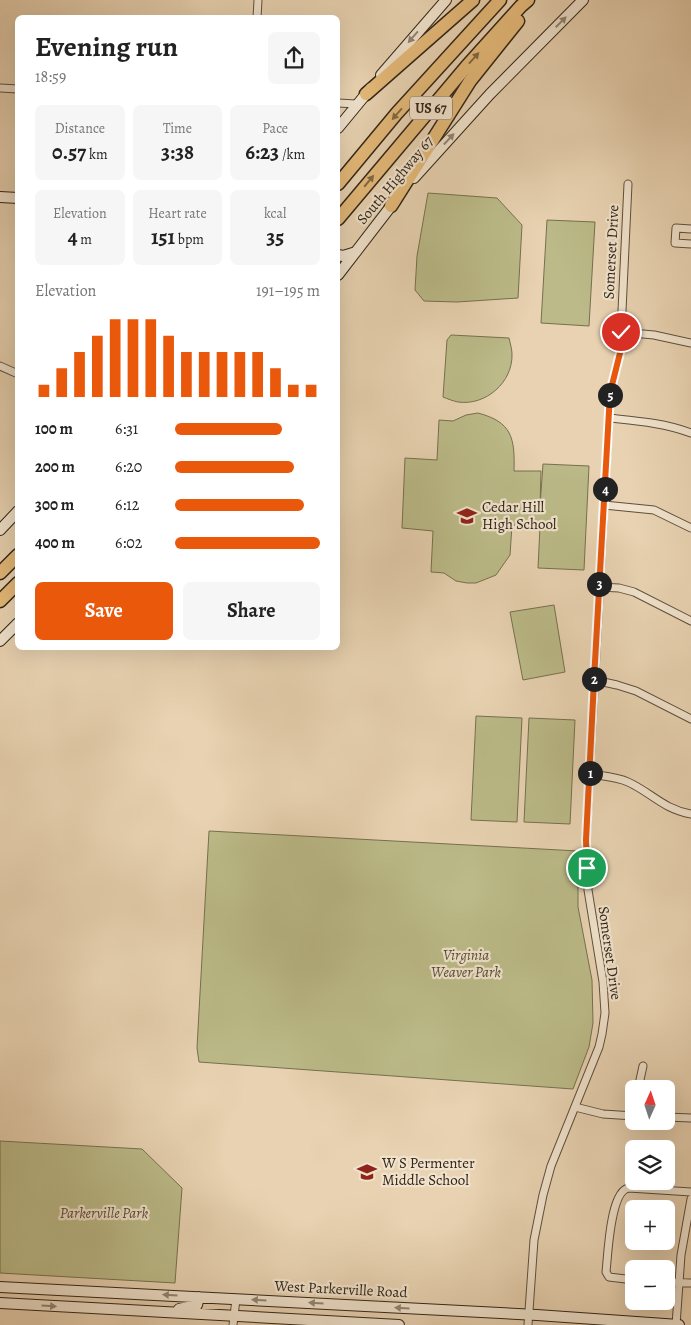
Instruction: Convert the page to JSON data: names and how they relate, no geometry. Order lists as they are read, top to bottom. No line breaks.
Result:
{"streets":{"highway":["US 67"],"main road":["South Highway 67","West Parkerville Road"],"street":["Somerset Drive"]},"crossings":[["Somerset Drive","West Parkerville Road"]],"one_way":["South Highway 67"],"parks":["Virginia Weaver Park","Parkerville Park"],"places":{"school or university":["Cedar Hill High School","W S Permenter Middle School"]},"north":"top","page":{"heading":["Evening run","18:59"],"stats":[["Distance","0.57 km"],["Time","3:38"],["Pace","6:23 /km"],["Elevation","4 m"],["Heart rate","151 bpm"],["kcal","35"]],"chart":["Elevation","191–195 m"],"pins":["5","4","3","2","1"],"list":[{"name":"100 m","note":"6:31"},{"name":"200 m","note":"6:20"},{"name":"300 m","note":"6:12"},{"name":"400 m","note":"6:02"}],"buttons":["Save","Share"],"map_buttons":["+","−"]}}
